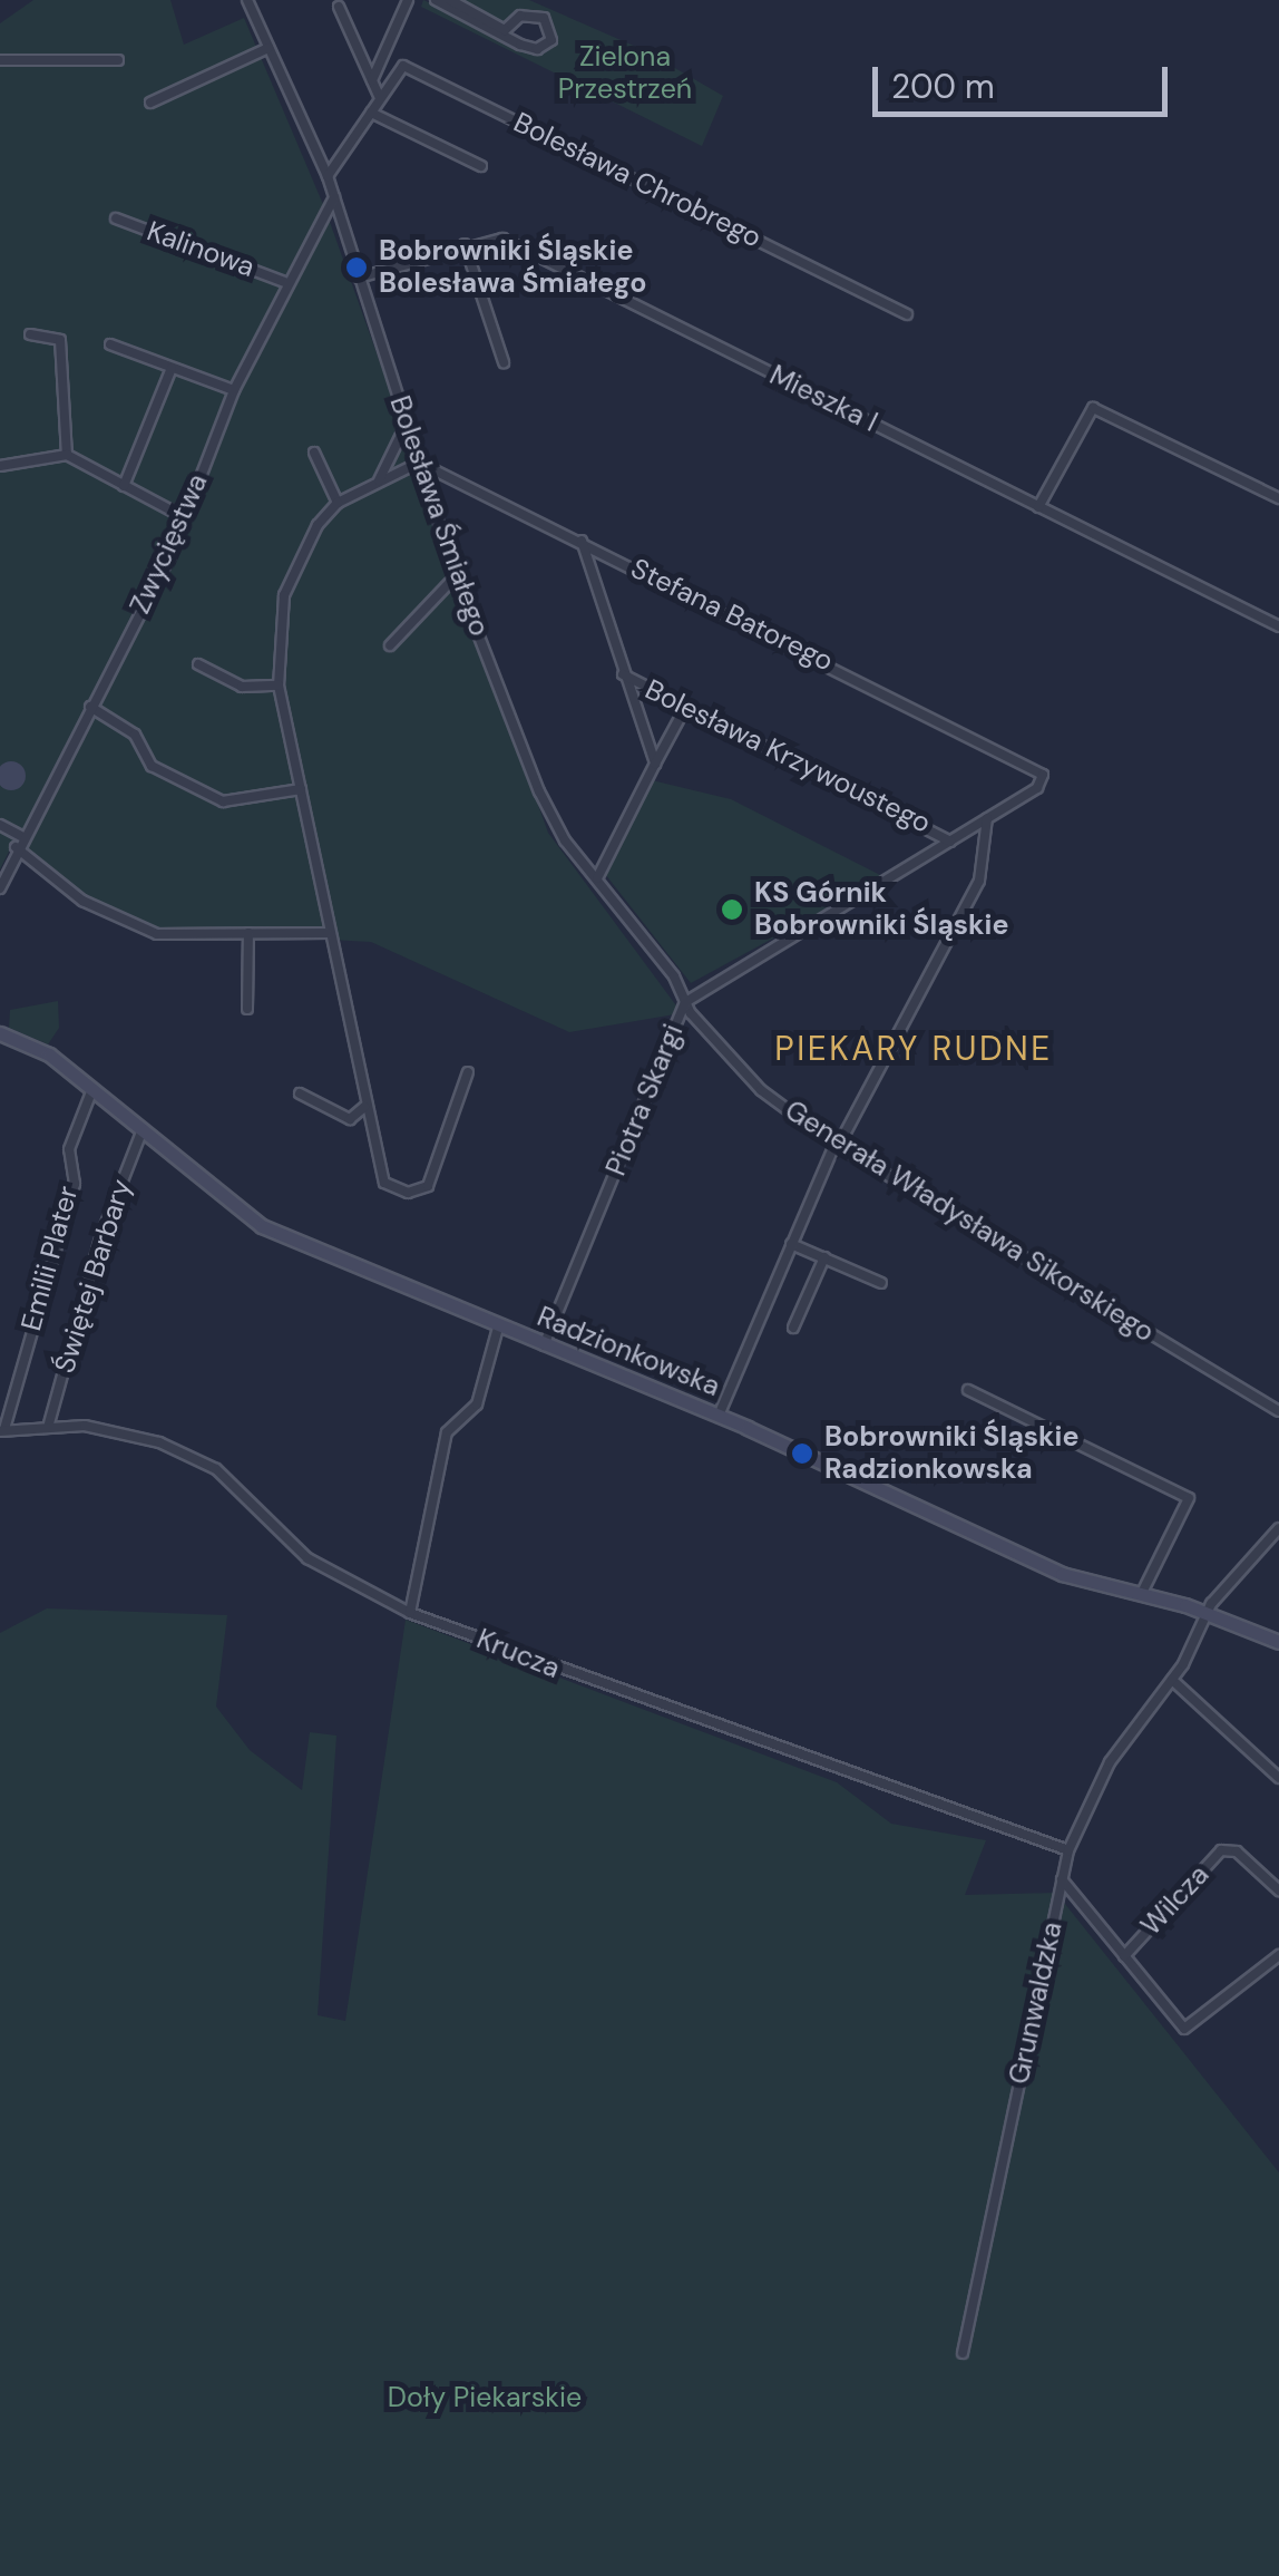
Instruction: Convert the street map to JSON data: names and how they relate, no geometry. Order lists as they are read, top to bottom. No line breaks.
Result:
{"streets":{"street":["Bolesława Chrobrego","Kalinowa","Mieszka I","Bolesława Śmiałego","Zwycięstwa","Stefana Batorego","Bolesława Krzywoustego","Piotra Skargi","Generała Władysława Sikorskiego","Emilii Plater","Świętej Barbary","Radzionkowska","Krucza","Wilcza","Grunwaldzka"]},"crossings":[["Bolesława Chrobrego","Bolesława Śmiałego"],["Kalinowa","Zwycięstwa"],["Mieszka I","Bolesława Śmiałego"],["Bolesława Śmiałego","Zwycięstwa"],["Bolesława Śmiałego","Stefana Batorego"],["Bolesława Śmiałego","Piotra Skargi"],["Bolesława Śmiałego","Generała Władysława Sikorskiego"],["Stefana Batorego","Piotra Skargi"],["Bolesława Krzywoustego","Piotra Skargi"],["Piotra Skargi","Generała Władysława Sikorskiego"],["Piotra Skargi","Radzionkowska"],["Emilii Plater","Radzionkowska"],["Emilii Plater","Krucza"],["Świętej Barbary","Radzionkowska"],["Świętej Barbary","Krucza"],["Radzionkowska","Grunwaldzka"],["Krucza","Grunwaldzka"]],"districts":["PIEKARY RUDNE"],"parks":["Zielona Przestrzeń","Doły Piekarskie"],"places":["Bobrowniki Śląskie Bolesława Śmiałego","KS Górnik Bobrowniki Śląskie","Bobrowniki Śląskie Radzionkowska"],"scale_bar":"200 m"}
